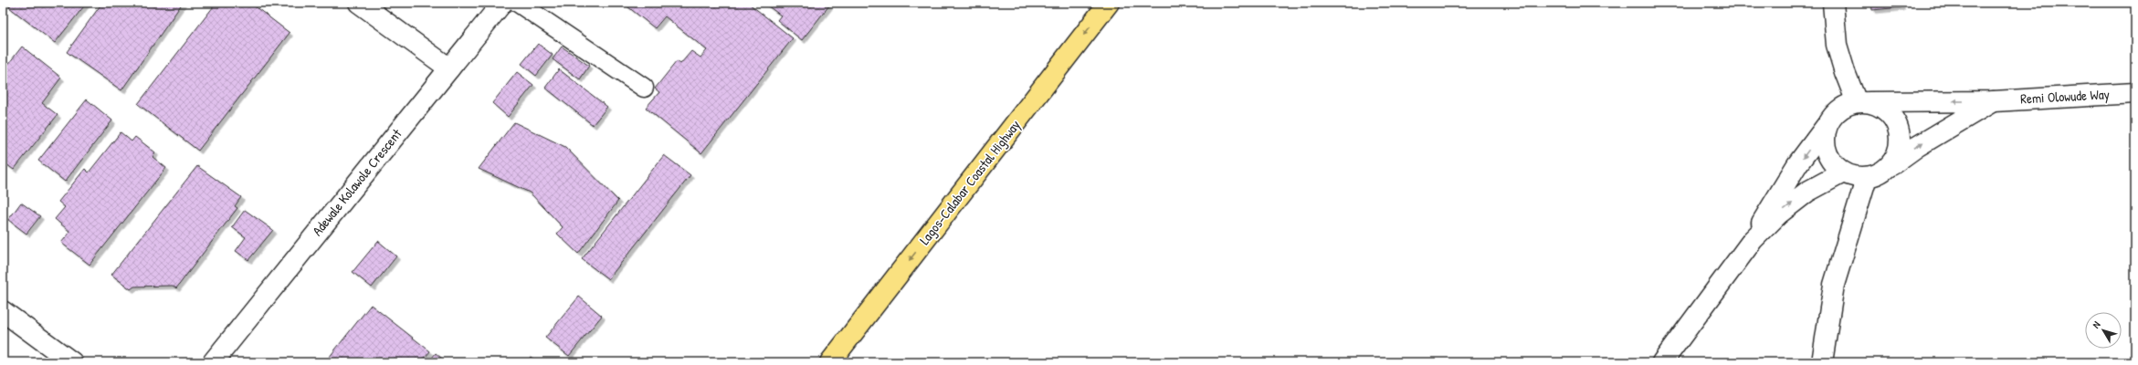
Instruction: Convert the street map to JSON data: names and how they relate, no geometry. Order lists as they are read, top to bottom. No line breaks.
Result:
{"streets":{"highway":["Lagos-Calabar Coastal Highway"],"street":["Remi Olowude Way","Adewale Kolawole Crescent"]},"one_way":["Remi Olowude Way","Lagos-Calabar Coastal Highway"],"north":"top left"}
